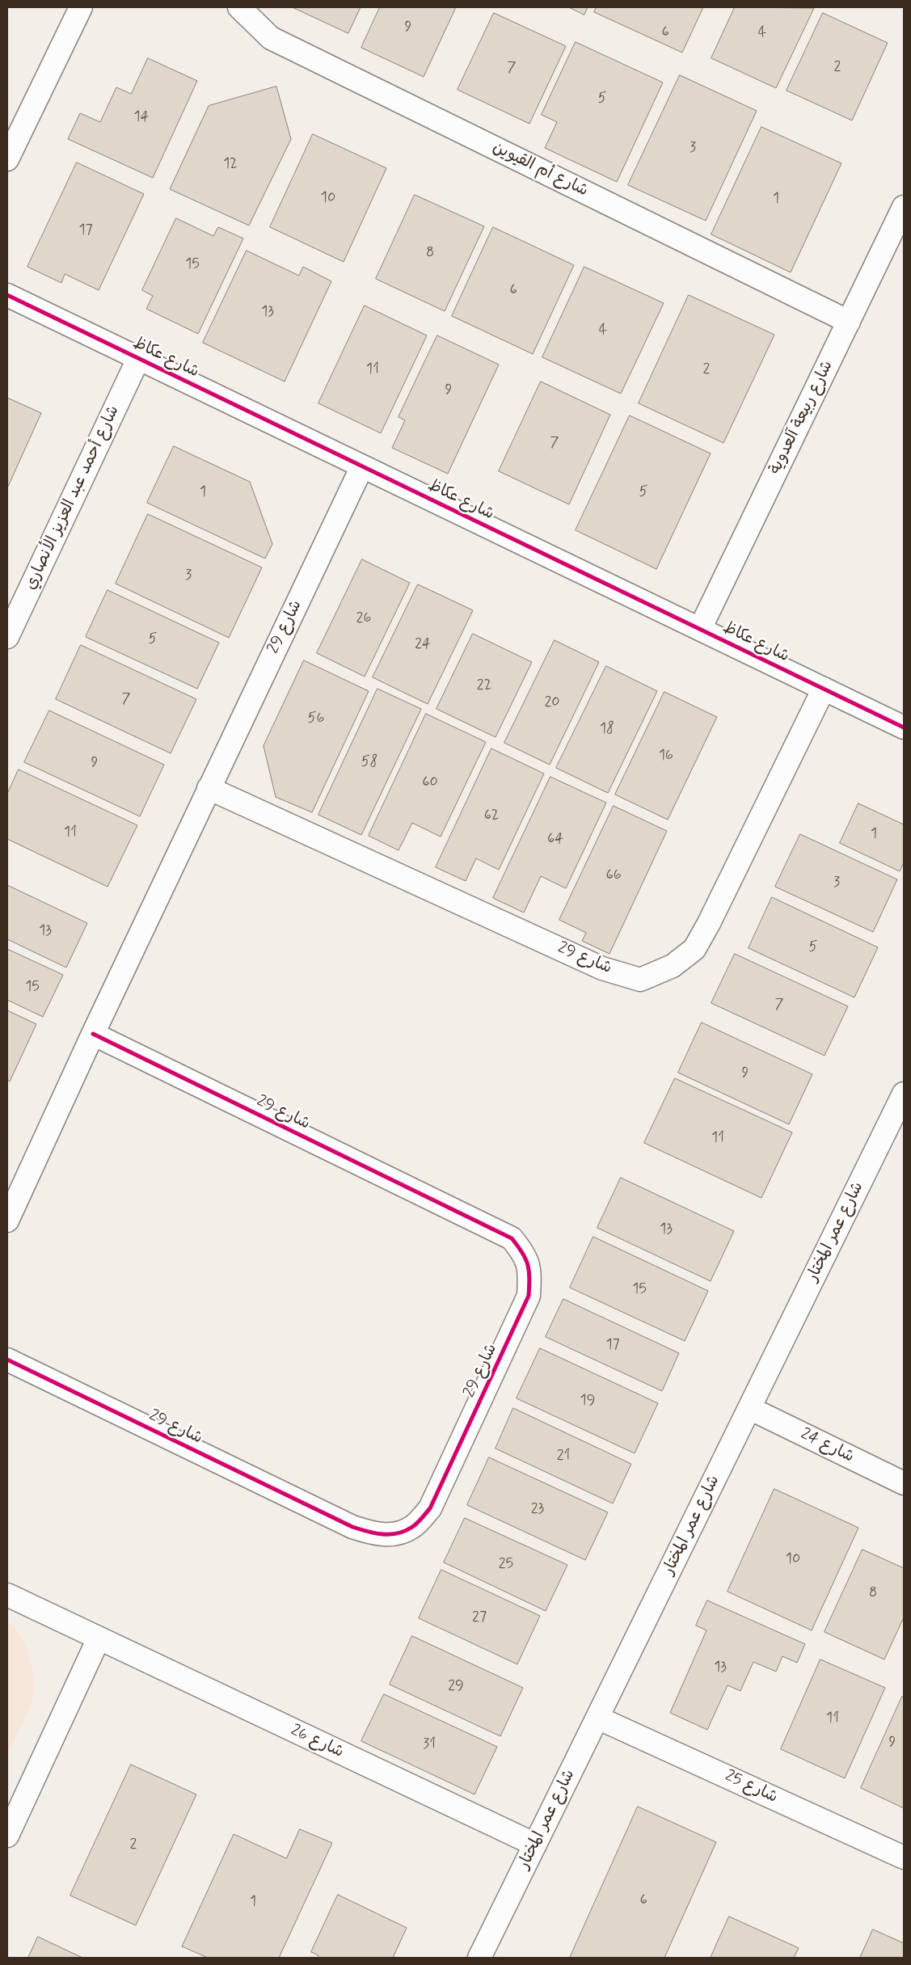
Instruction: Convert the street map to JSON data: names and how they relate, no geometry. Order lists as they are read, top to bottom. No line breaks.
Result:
{"streets":{"street":["شارع أم القيوين","شارع عكاظ","شارع ربيعة آلعدوية","شارع أحمد عبد العزيز الأنصاري","شارع 29","شارع عمر المختار","شارع 24","شارع 26","شارع 25"]},"crossings":[["شارع أم القيوين","شارع ربيعة آلعدوية"],["شارع عكاظ","شارع ربيعة آلعدوية"],["شارع عكاظ","شارع أحمد عبد العزيز الأنصاري"],["شارع عكاظ","شارع 29"],["شارع عمر المختار","شارع 24"],["شارع عمر المختار","شارع 26"],["شارع عمر المختار","شارع 25"]],"house_numbers":["9","6","4","2","7","5","14","3","12","10","1","17","8","15","6","13","4","11","2","9","7","1","5","3","26","5","24","22","7","20","56","18","16","58","9","60","62","11","1","64","66","3","13","5","15","7","9","11","13","15","17","19","21","23","10","25","8","27","13","29","11","9","31","2","6","1"]}
